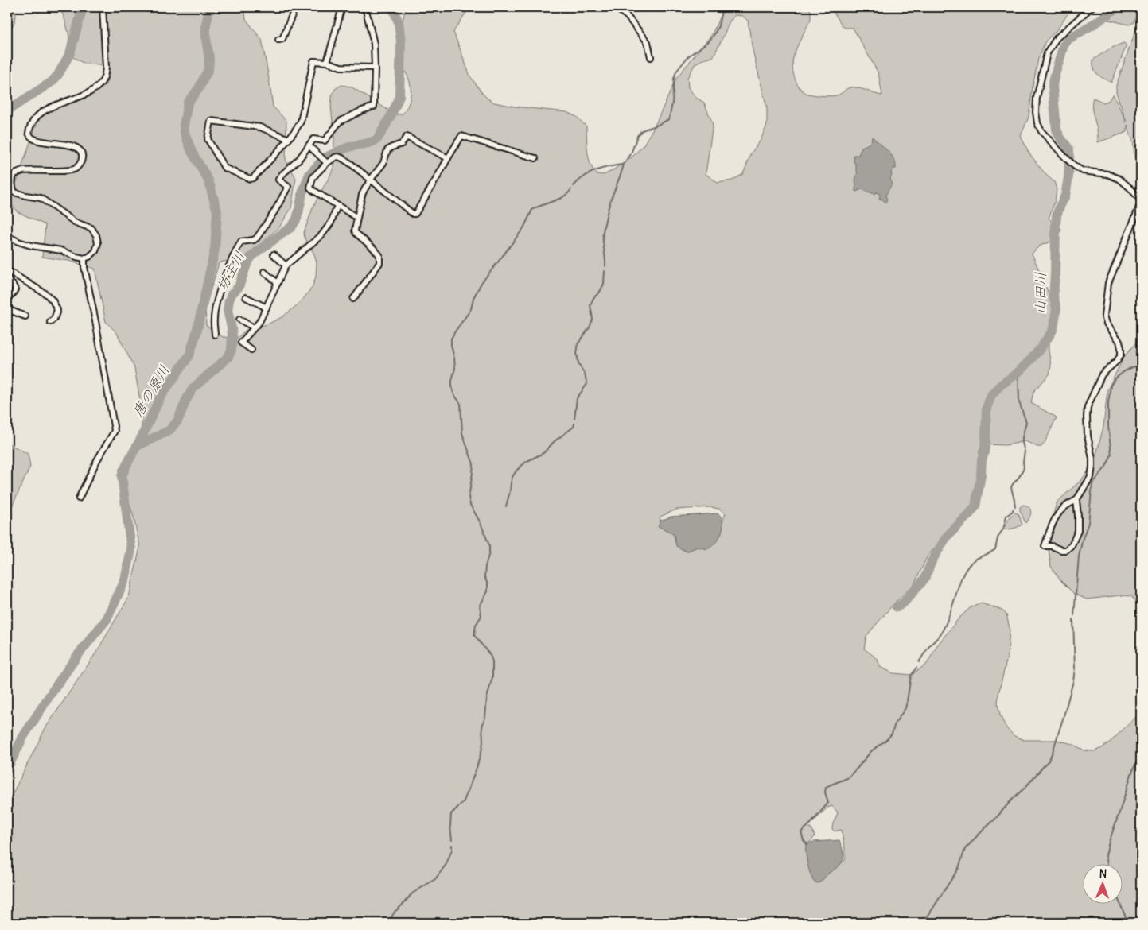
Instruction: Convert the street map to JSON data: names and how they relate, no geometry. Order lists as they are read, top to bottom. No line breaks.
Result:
{"water":["坊主川","山田川","唐の原川"],"north":"top"}
